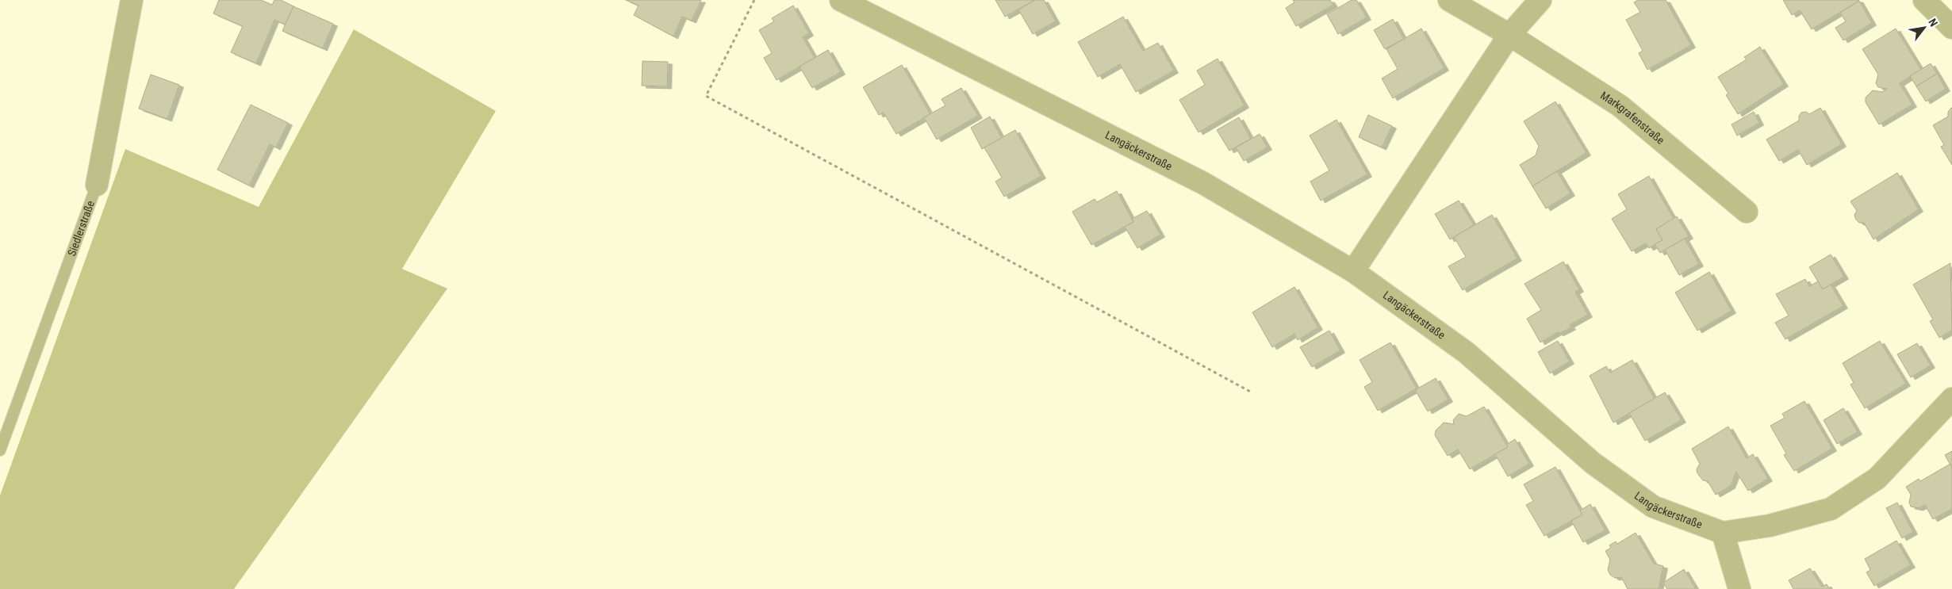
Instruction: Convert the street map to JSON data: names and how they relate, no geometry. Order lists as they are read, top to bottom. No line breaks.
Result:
{"streets":{"street":["Markgrafenstraße","Langäckerstraße","Siedlerstraße"]},"north":"top right"}
